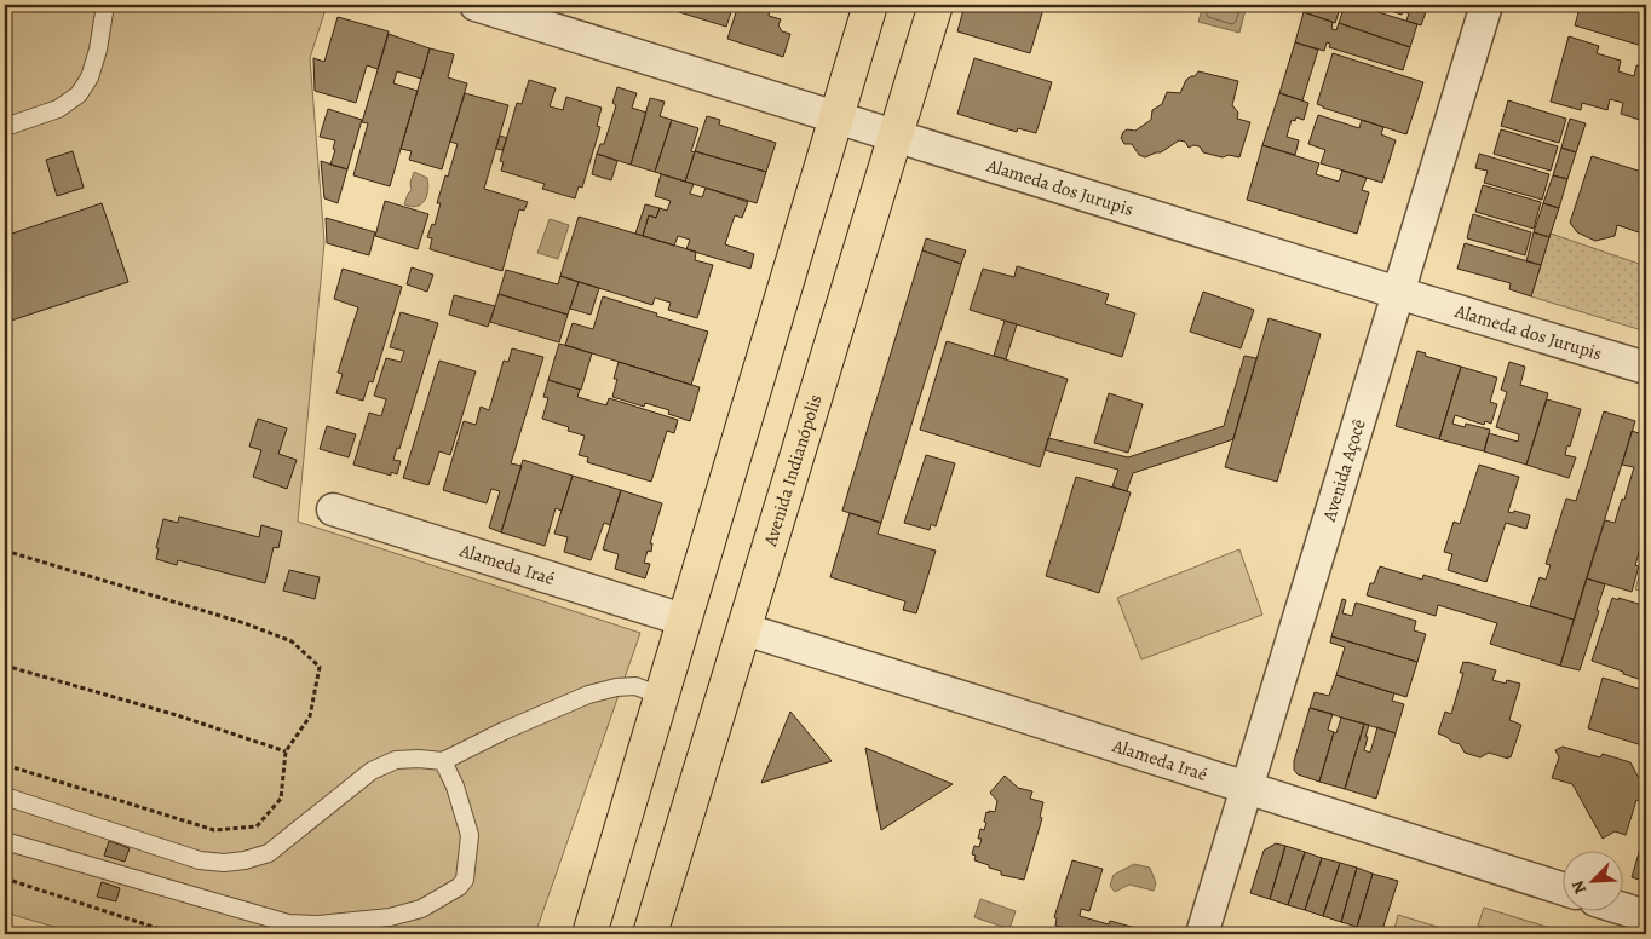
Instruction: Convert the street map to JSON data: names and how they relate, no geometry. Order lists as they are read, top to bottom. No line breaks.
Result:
{"streets":{"main road":["Avenida Indianópolis"],"street":["Alameda dos Jurupis","Avenida Açocê","Alameda Iraé"]},"crossings":[["Alameda dos Jurupis","Avenida Indianópolis"],["Alameda dos Jurupis","Avenida Açocê"],["Avenida Indianópolis","Alameda Iraé"],["Avenida Açocê","Alameda Iraé"]],"north":"bottom left"}
